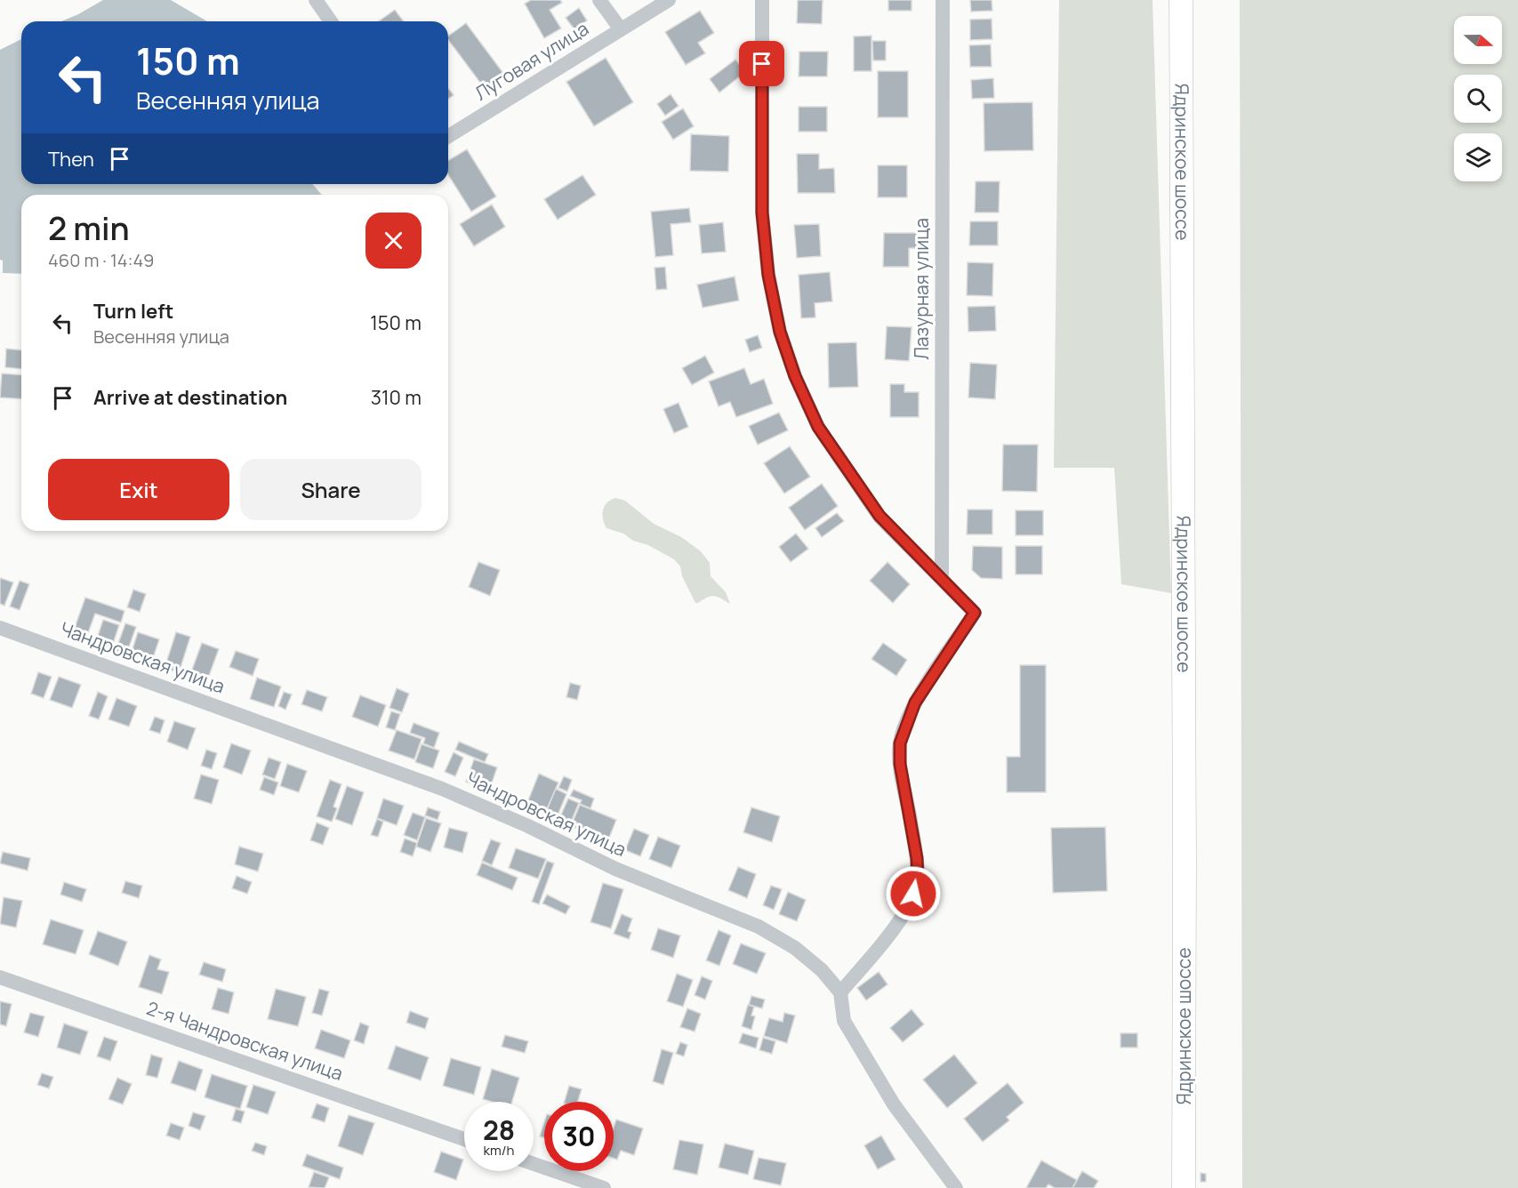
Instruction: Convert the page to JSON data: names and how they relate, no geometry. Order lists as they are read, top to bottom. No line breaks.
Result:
{"streets":{"main road":["Ядринское шоссе"],"street":["Луговая улица","Лазурная улица","Чандровская улица","2-я Чандровская улица"]},"north":"right","page":{"turn":["150 m","Весенняя улица"],"then":"Then","heading":["2 min","460 m · 14:49"],"list":[{"name":"Turn left","note":"Весенняя улица","value":"150 m"},{"name":"Arrive at destination","value":"310 m"}],"buttons":["Exit","Share"],"speed":"28 km/h","limit":"30"}}
